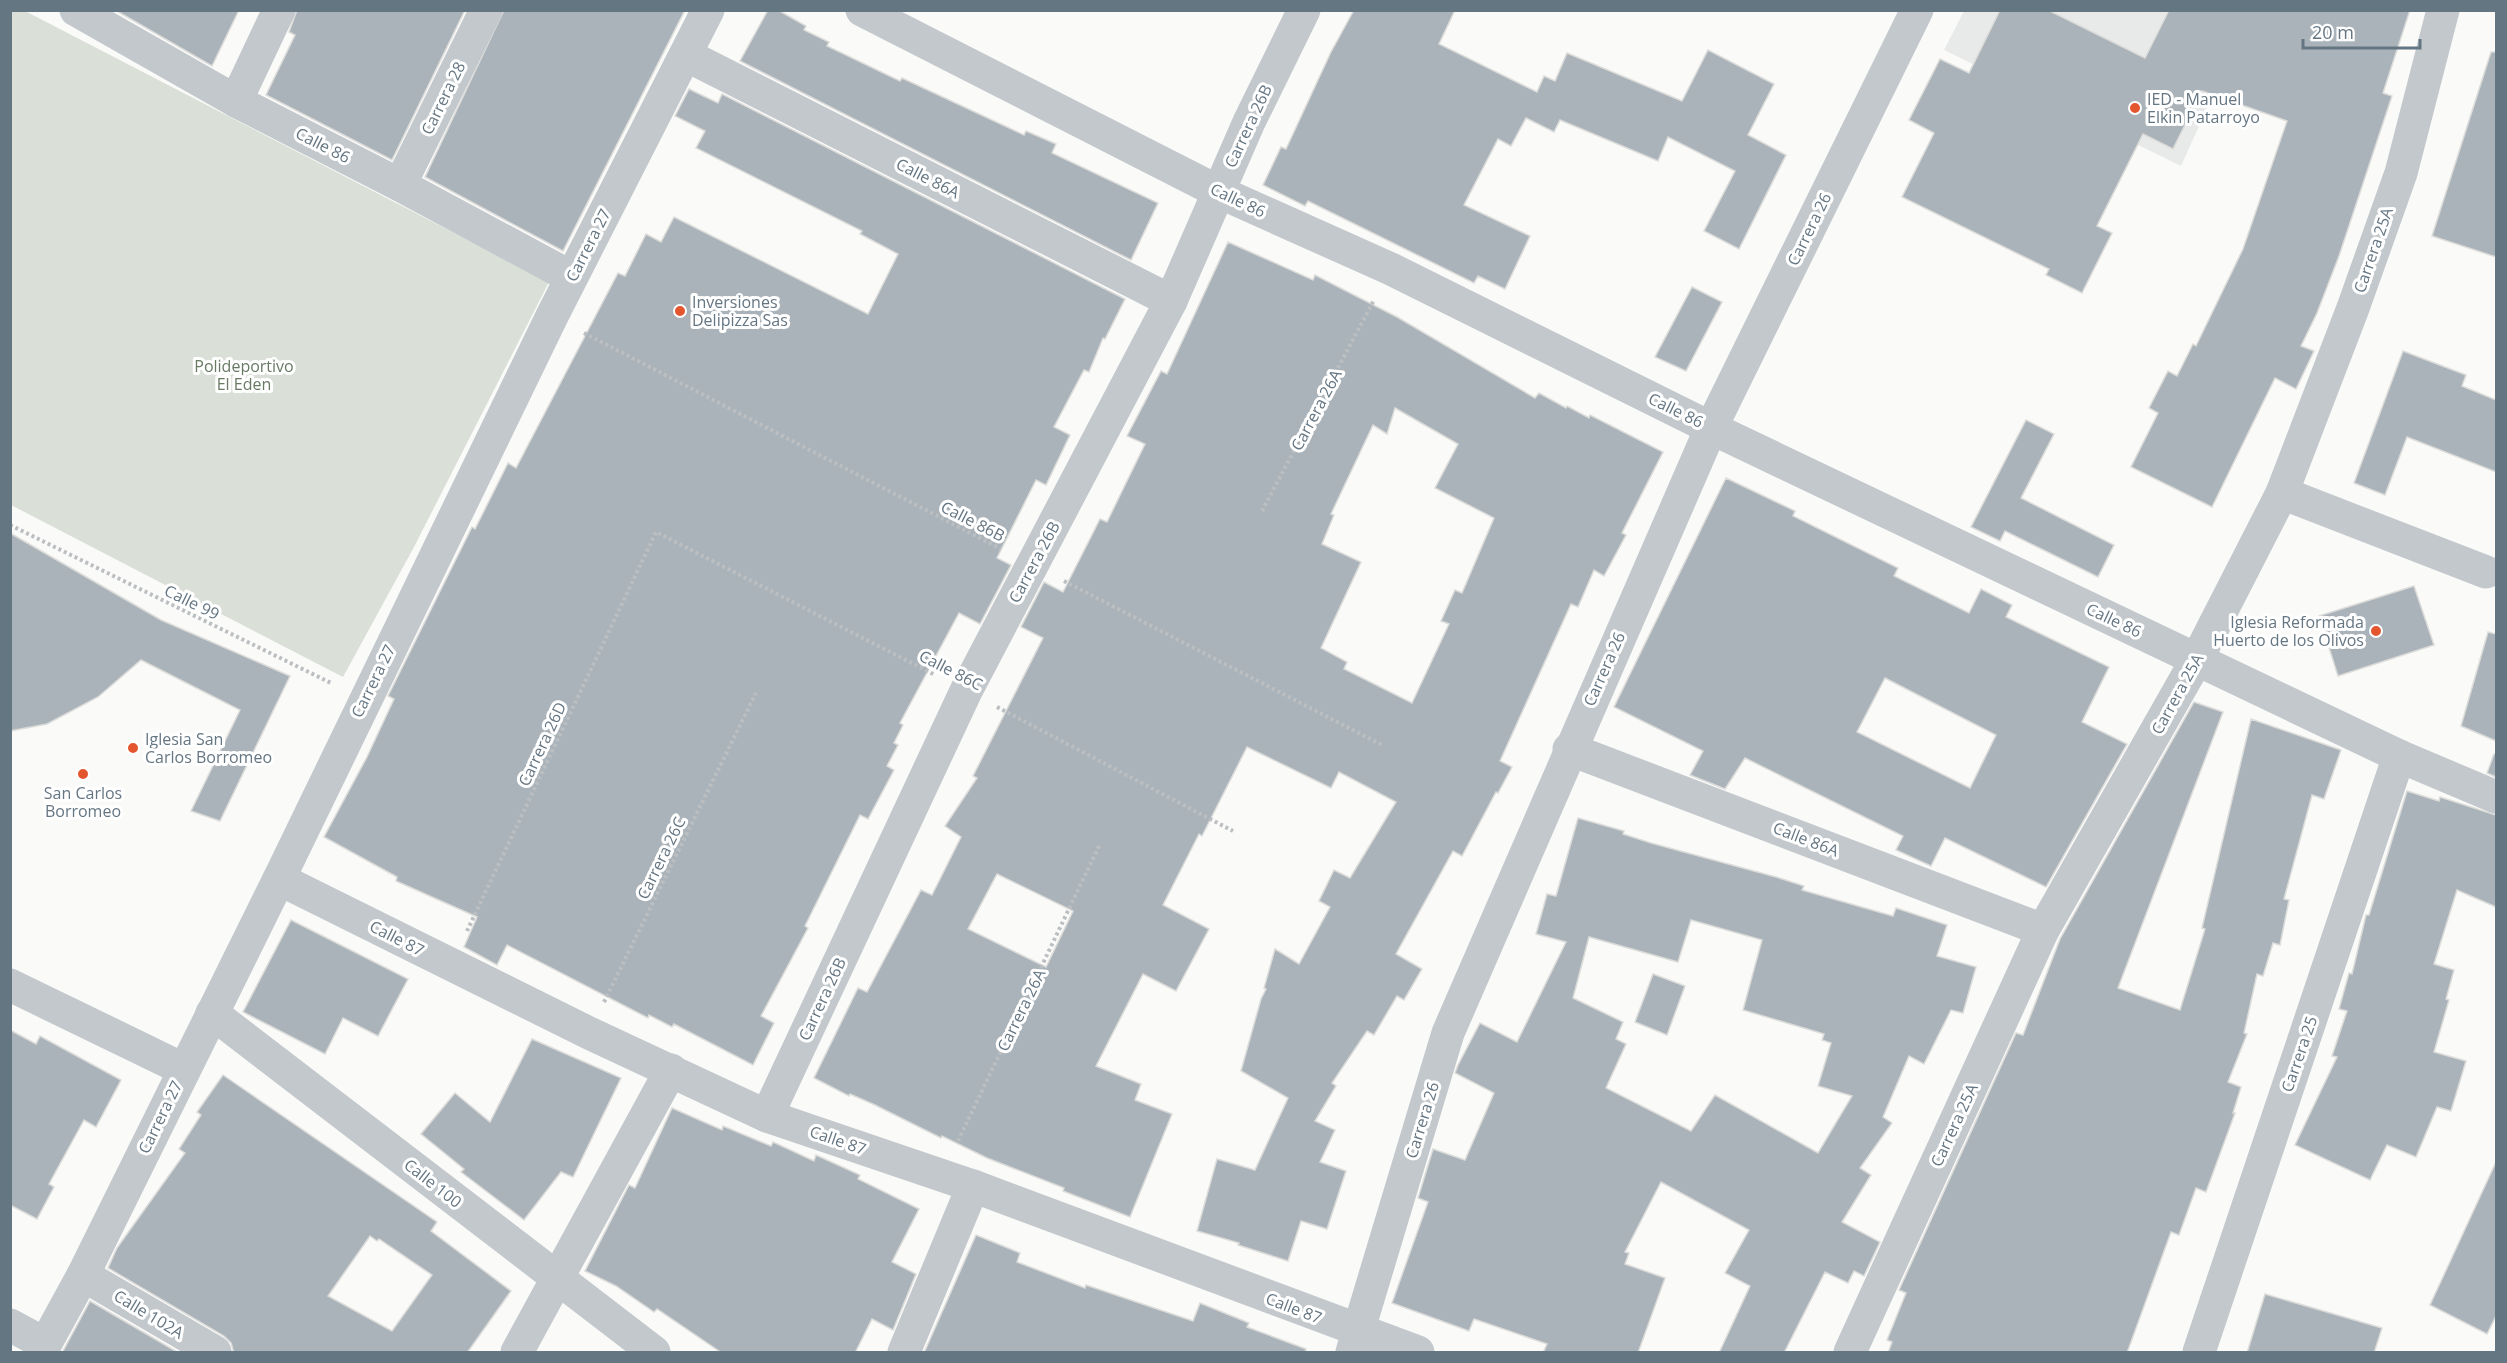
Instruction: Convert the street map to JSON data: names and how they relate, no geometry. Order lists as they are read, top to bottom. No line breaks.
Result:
{"streets":{"street":["Carrera 28","Carrera 26B","Calle 86","Calle 86A","Carrera 26","Carrera 27","Carrera 25A","Calle 87","Carrera 25","Calle 100","Calle 102A"],"path":["Carrera 26A","Calle 86B","Calle 99","Calle 86C","Carrera 26D","Carrera 26C"]},"crossings":[["Carrera 28","Calle 86"],["Carrera 26B","Calle 86"],["Carrera 26B","Calle 86A"],["Carrera 26B","Calle 86B"],["Carrera 26B","Calle 86C"],["Carrera 26B","Calle 87"],["Calle 86","Carrera 26"],["Calle 86","Carrera 27"],["Calle 86","Carrera 25A"],["Calle 86","Carrera 25"],["Calle 86A","Carrera 26"],["Calle 86A","Carrera 27"],["Calle 86A","Carrera 25A"],["Carrera 26","Calle 87"],["Carrera 27","Calle 86B"],["Carrera 27","Calle 99"],["Carrera 27","Calle 87"],["Carrera 27","Calle 100"],["Carrera 27","Calle 102A"],["Carrera 26A","Calle 87"],["Calle 86C","Carrera 26D"],["Carrera 26D","Calle 87"],["Carrera 26C","Calle 87"]],"parks":["Polideportivo El Eden"],"places":["IED - Manuel Elkin Patarroyo","Inversiones Delipizza Sas","Iglesia Reformada Huerto de los Olivos","Iglesia San Carlos Borromeo","San Carlos Borromeo"],"scale_bar":"20 m"}
